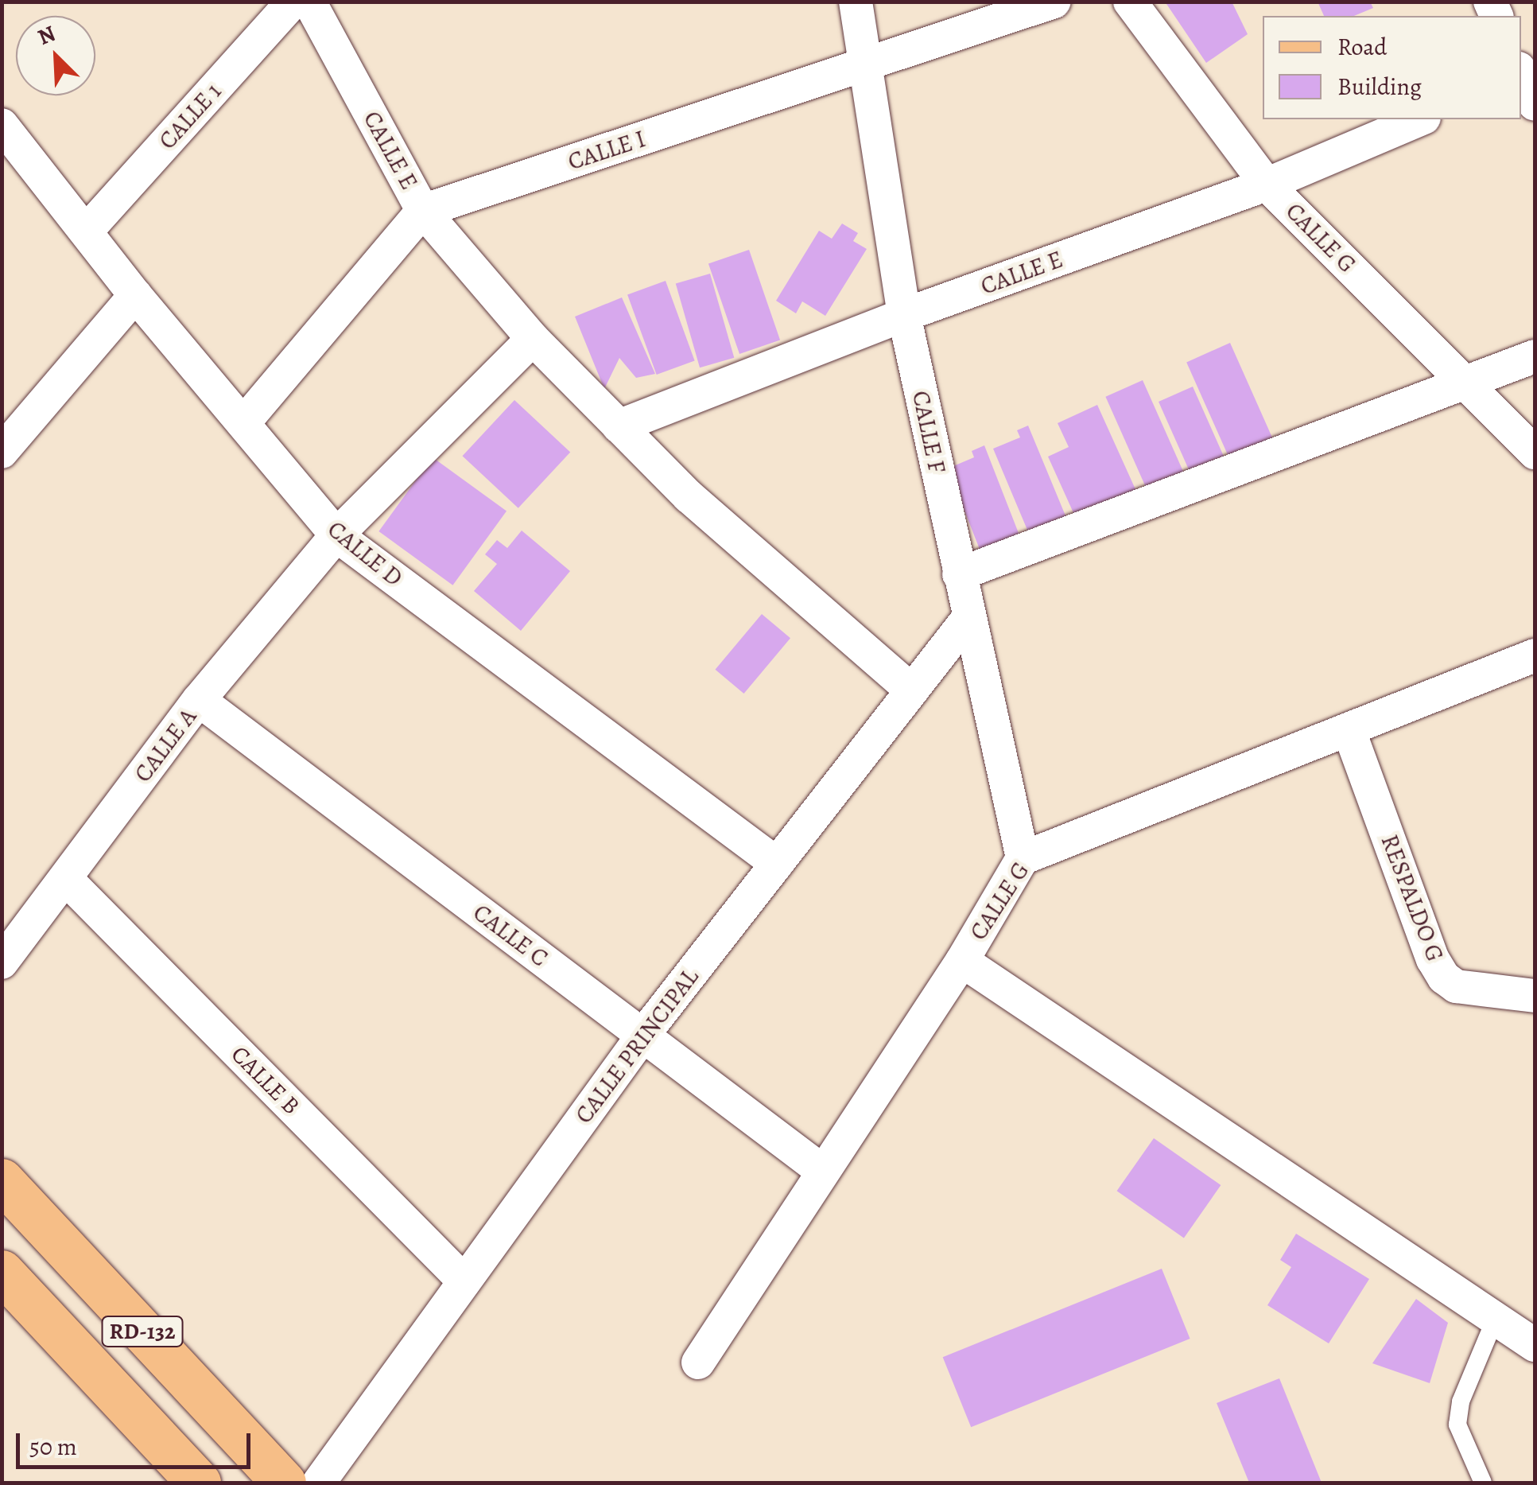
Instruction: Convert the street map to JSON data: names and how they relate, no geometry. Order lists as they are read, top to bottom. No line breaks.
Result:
{"streets":{"main road":["RD-132"],"street":["CALLE 1","CALLE E","CALLE I","CALLE G","CALLE F","CALLE D","CALLE A","RESPALDO G","CALLE C","CALLE PRINCIPAL","CALLE B"]},"crossings":[["CALLE 1","CALLE D"],["CALLE E","CALLE I"],["CALLE E","CALLE G"],["CALLE E","CALLE F"],["CALLE E","CALLE A"],["CALLE E","CALLE PRINCIPAL"],["CALLE I","CALLE F"],["CALLE G","CALLE F"],["CALLE G","RESPALDO G"],["CALLE G","CALLE C"],["CALLE F","CALLE PRINCIPAL"],["CALLE D","CALLE A"],["CALLE D","CALLE PRINCIPAL"],["CALLE A","CALLE C"],["CALLE A","CALLE B"],["CALLE C","CALLE PRINCIPAL"],["CALLE PRINCIPAL","CALLE B"]],"legend":["Road","Building"],"scale_bar":"50 m","north":"top left"}
